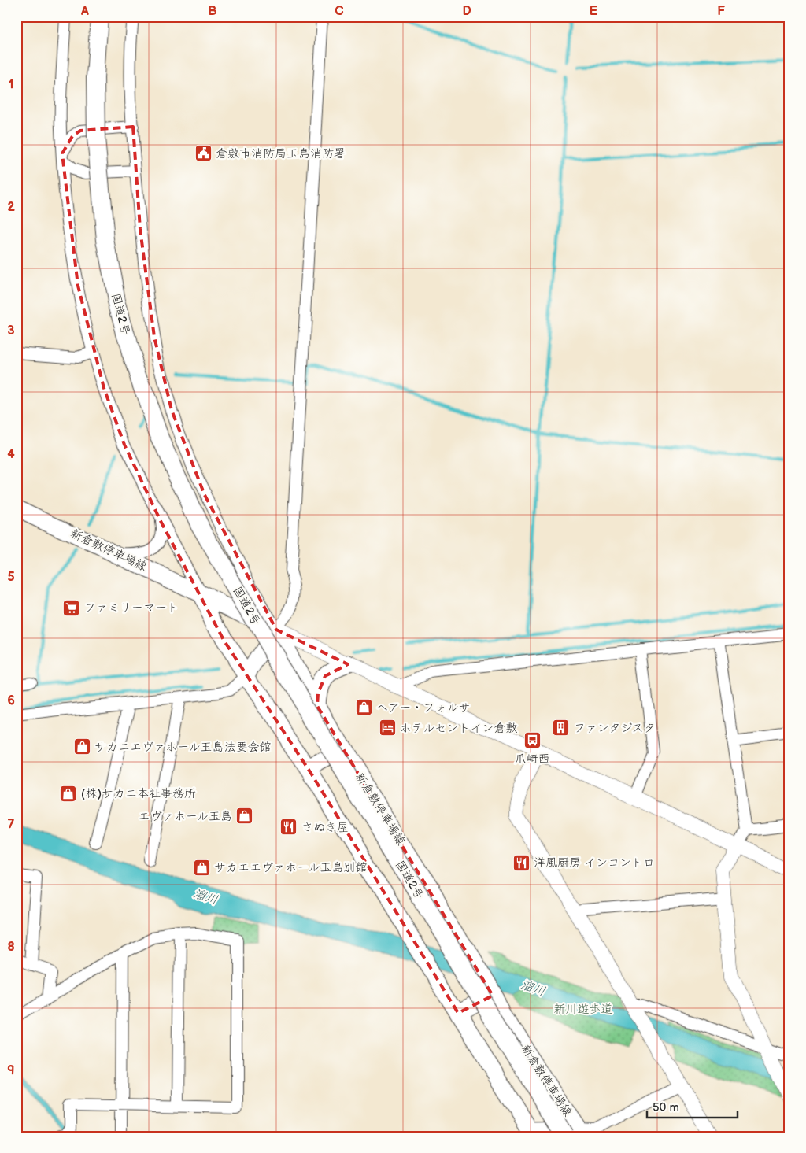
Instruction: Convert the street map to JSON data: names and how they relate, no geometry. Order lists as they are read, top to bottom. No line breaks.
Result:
{"streets":{"highway":["国道2号"],"main road":["新倉敷停車場線"]},"crossings":[["国道2号","新倉敷停車場線"]],"water":["溜川"],"parks":["新川遊歩道"],"places":{"public building":["倉敷市消防局玉島消防署"],"supermarket":["ファミリーマート"],"shop":["ヘアー・フォルサ","サカエエヴァホール玉島法要会館","(株)サカエ本社事務所","エヴァホール玉島","サカエエヴァホール玉島別館"],"hotel":["ホテルセントイン倉敷"],"building":["ファンタジスタ"],"bus stop":["爪崎西"],"restaurant":["さぬき屋","洋風厨房 インコントロ"]},"scale_bar":"50 m","grid":{"columns":["A","B","C","D","E","F"],"rows":["1","2","3","4","5","6","7","8","9"]}}
